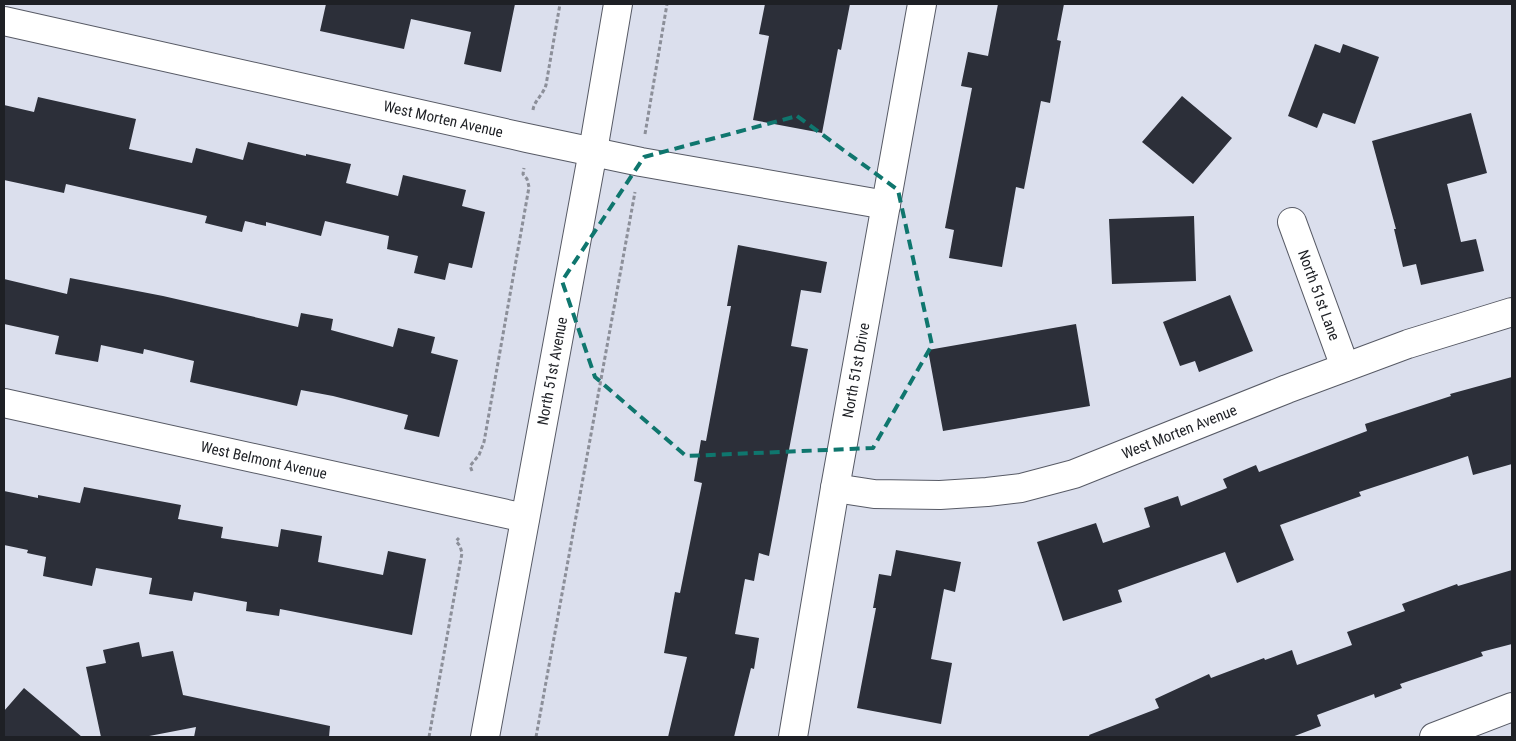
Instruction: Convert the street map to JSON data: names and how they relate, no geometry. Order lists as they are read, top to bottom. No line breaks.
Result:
{"streets":{"street":["West Morten Avenue","North 51st Lane","North 51st Drive","North 51st Avenue","West Belmont Avenue"]},"crossings":[["West Morten Avenue","North 51st Lane"],["West Morten Avenue","North 51st Drive"],["West Morten Avenue","North 51st Avenue"],["North 51st Avenue","West Belmont Avenue"]]}
